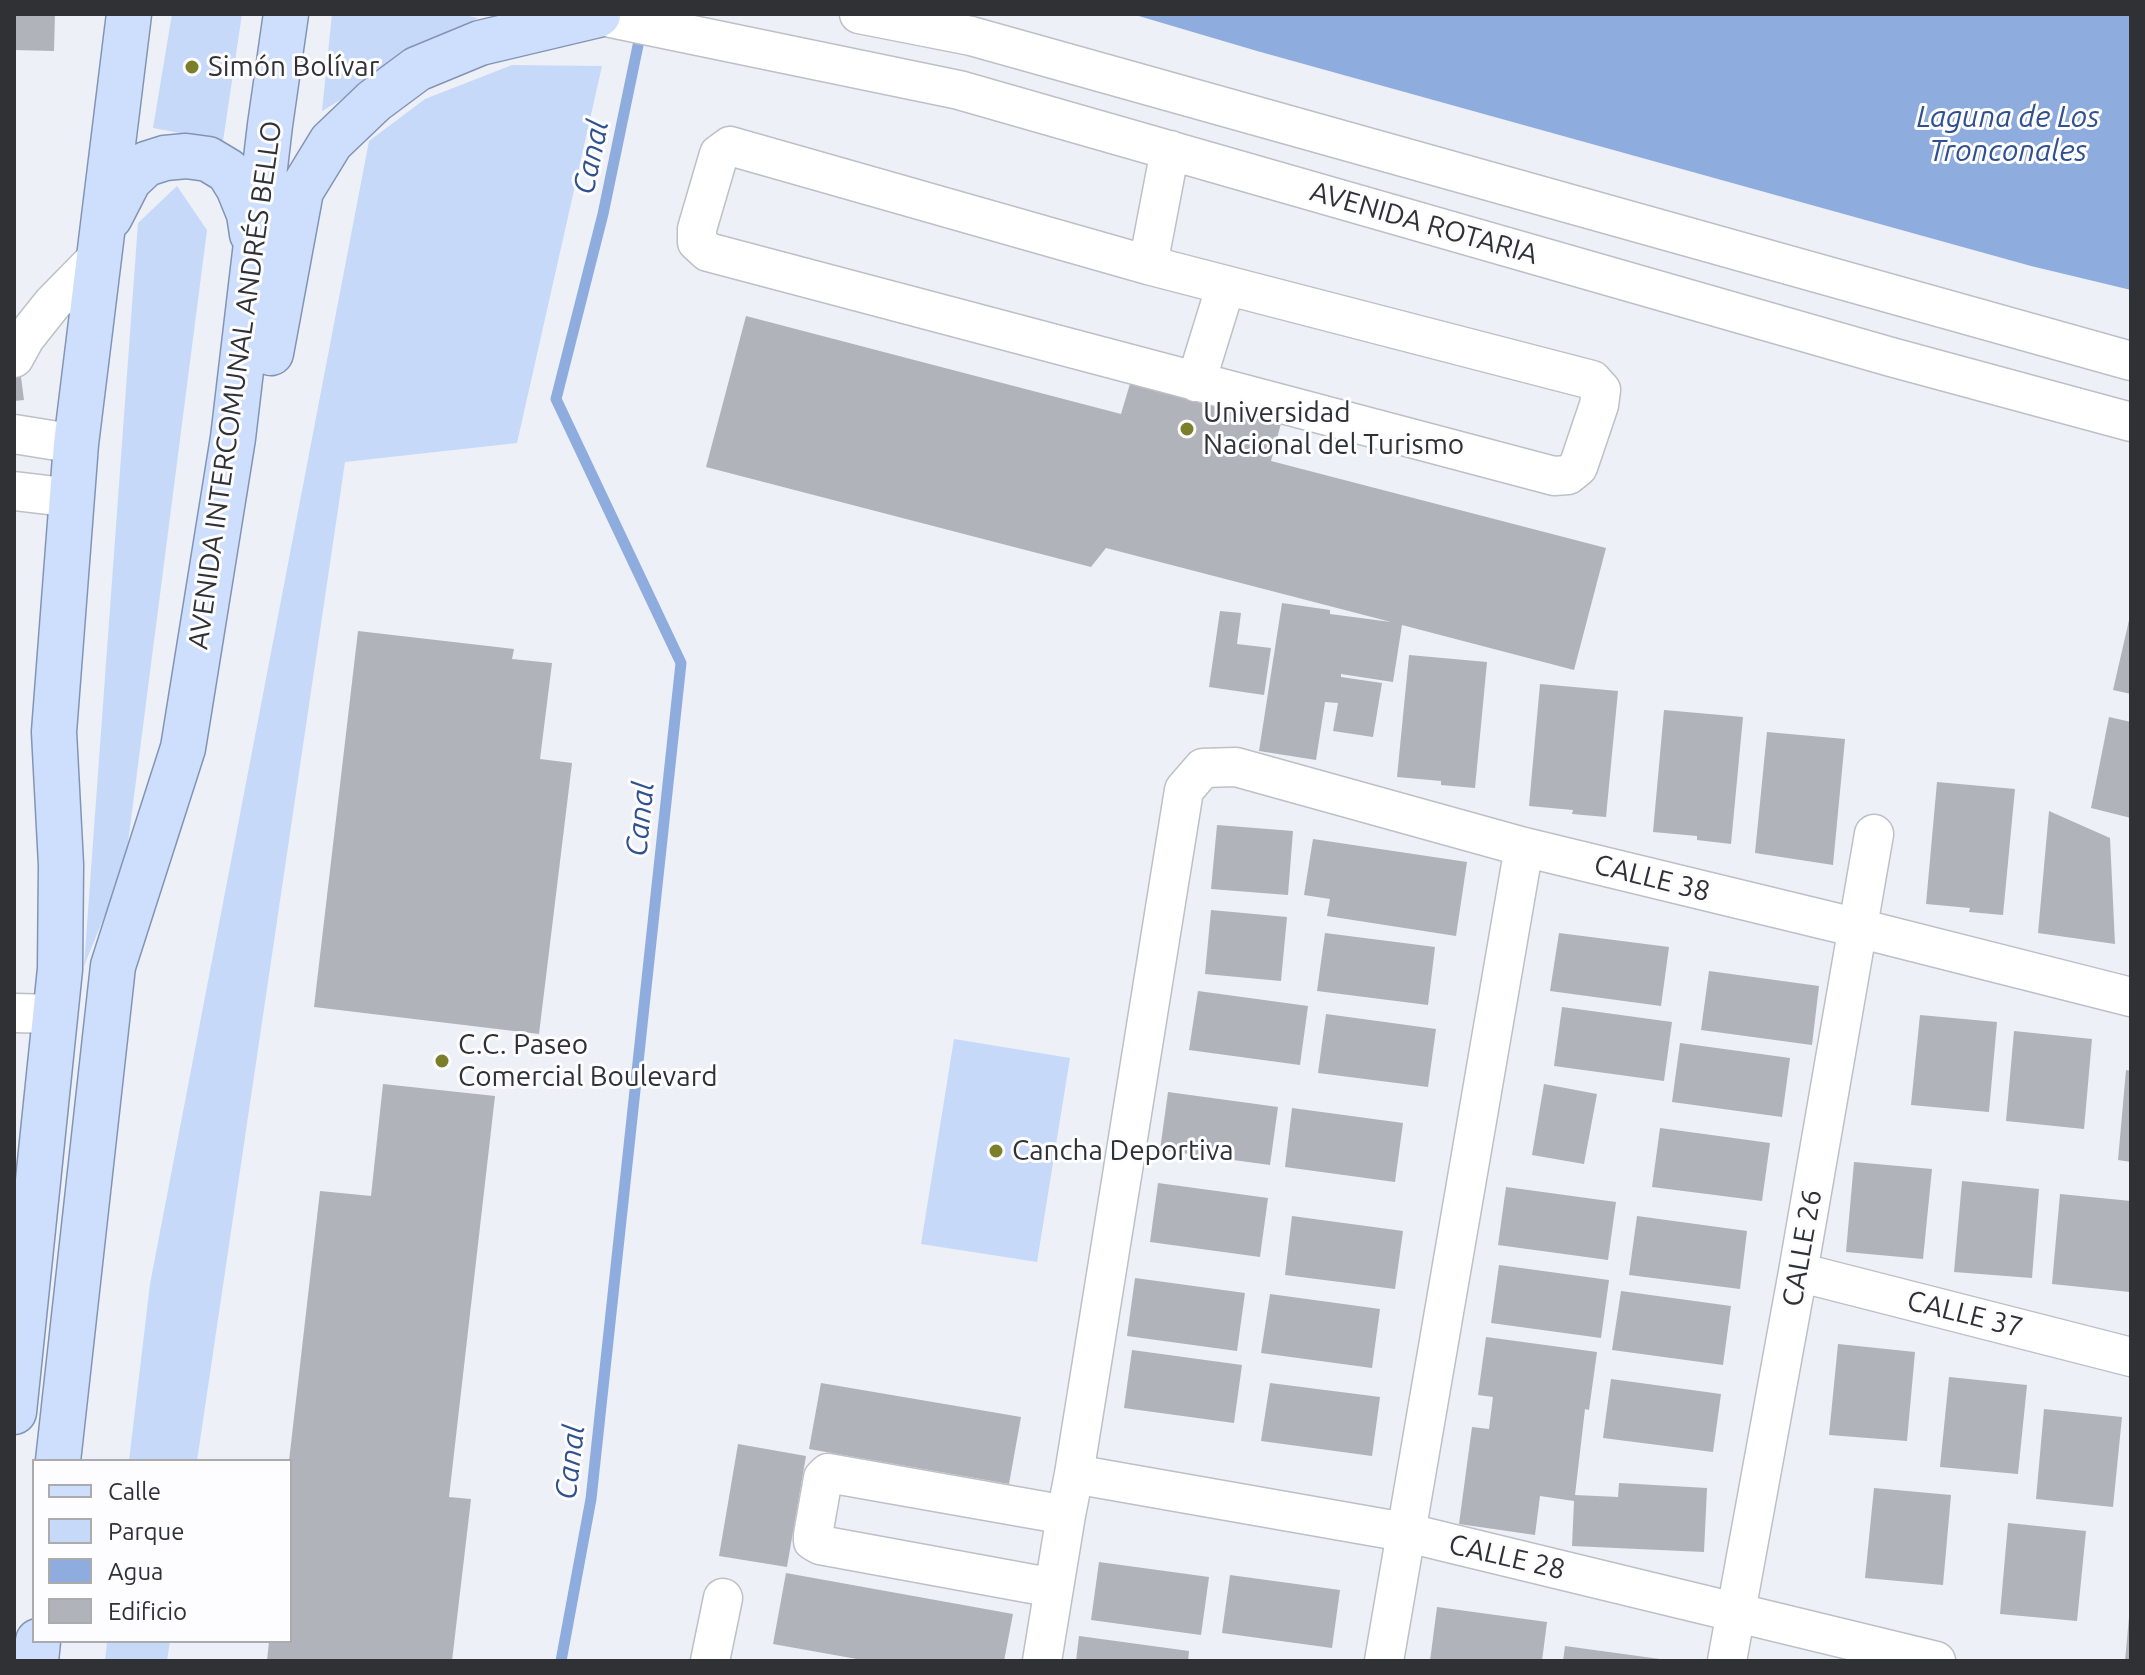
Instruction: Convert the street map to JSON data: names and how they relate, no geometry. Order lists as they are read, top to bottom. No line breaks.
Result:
{"streets":{"main road":["AVENIDA INTERCOMUNAL ANDRÉS BELLO"],"street":["AVENIDA ROTARIA","CALLE 38","CALLE 26","CALLE 37","CALLE 28"]},"crossings":[["CALLE 38","CALLE 26"],["CALLE 38","CALLE 28"],["CALLE 26","CALLE 37"],["CALLE 26","CALLE 28"]],"water":["Laguna de Los Tronconales","Canal"],"places":["Simón Bolívar","Universidad Nacional del Turismo","C.C. Paseo Comercial Boulevard","Cancha Deportiva"],"legend":["Calle","Parque","Agua","Edificio"]}
